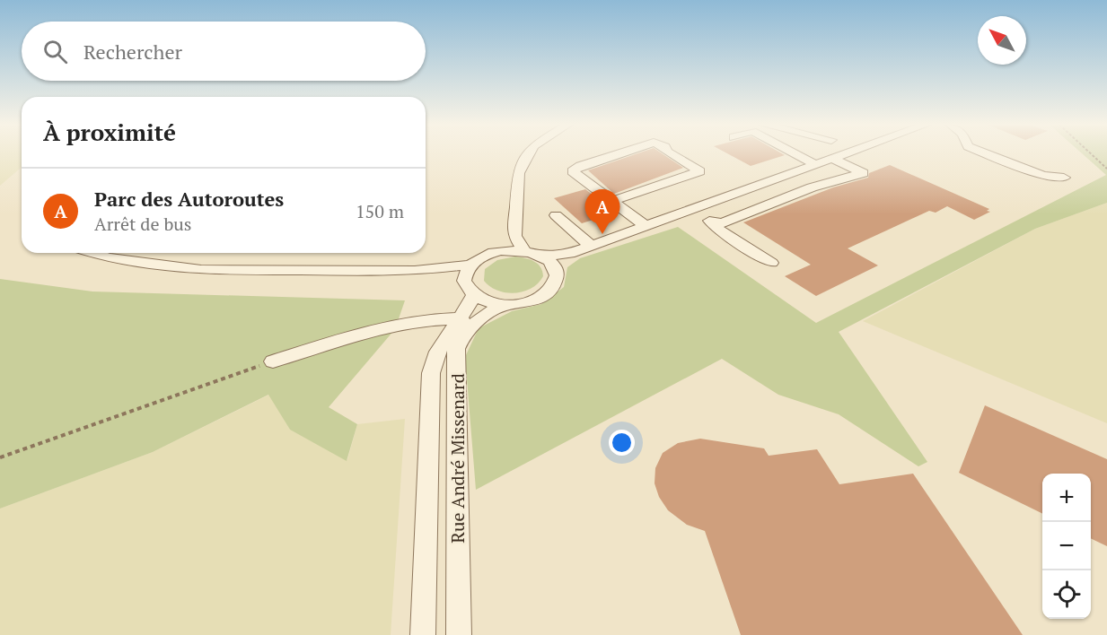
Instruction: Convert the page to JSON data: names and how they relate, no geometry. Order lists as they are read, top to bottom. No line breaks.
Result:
{"streets":{"street":["Rue André Missenard"]},"north":"top left","page":{"search":"Rechercher","heading":"À proximité","list":[{"mark":"A","name":"Parc des Autoroutes","note":"Arrêt de bus","value":"150 m"}],"pins":"A","map_buttons":["+","−"]}}
